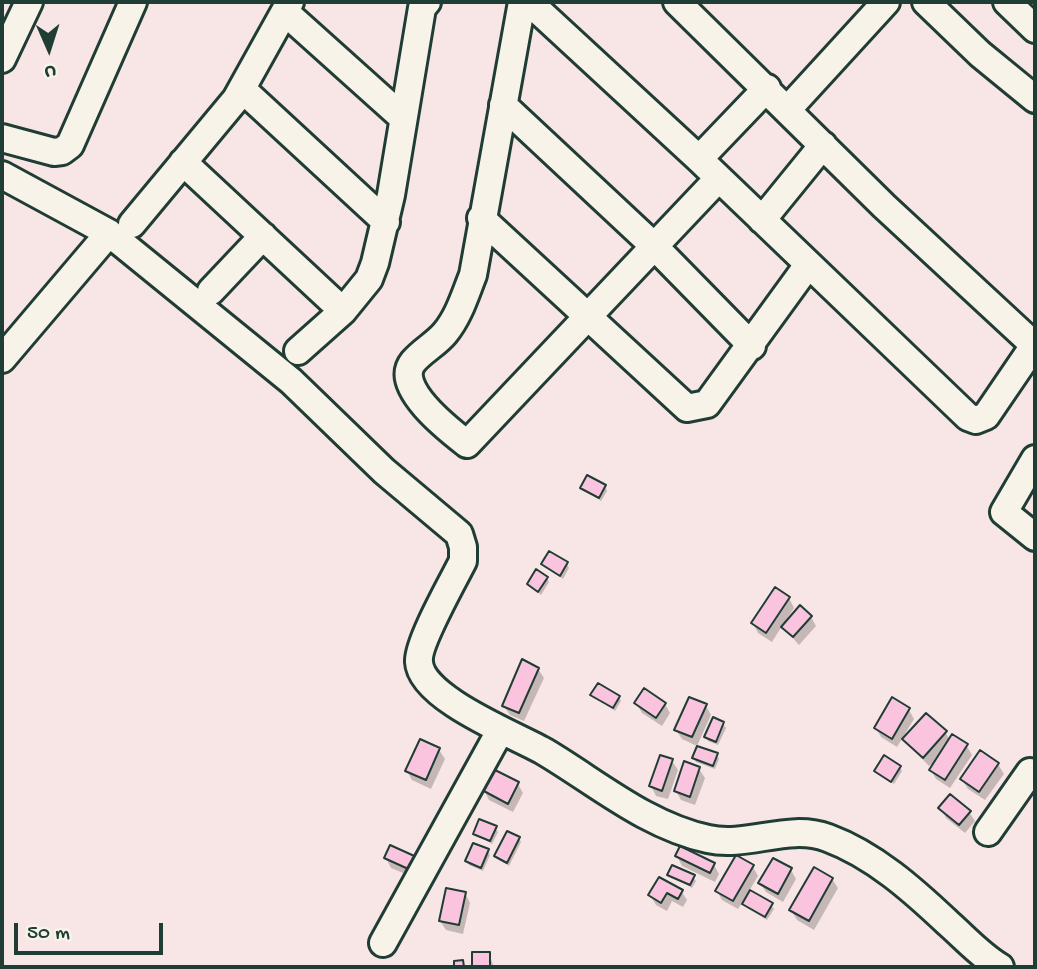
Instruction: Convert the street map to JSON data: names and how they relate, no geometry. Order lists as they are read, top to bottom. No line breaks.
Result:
{"scale_bar":"50 m","north":"bottom"}
